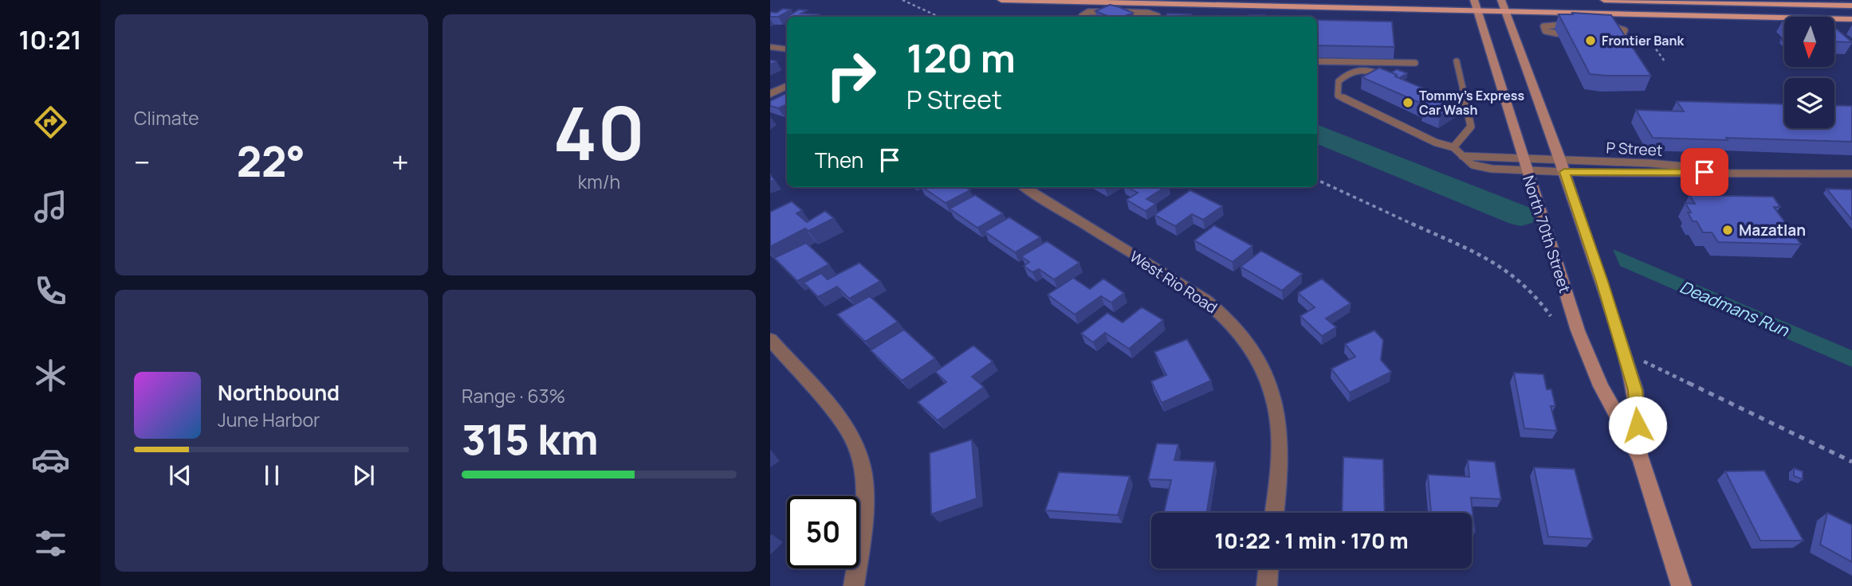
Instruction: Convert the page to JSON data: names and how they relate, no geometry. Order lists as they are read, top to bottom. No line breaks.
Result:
{"streets":{"main road":["North 70th Street"],"street":["West Rio Road"],"lane":["P Street"]},"crossings":[["P Street","North 70th Street"]],"water":["Deadmans Run"],"places":["Frontier Bank","Tommy's Express Car Wash","Mazatlan"],"north":"bottom","page":{"tabs":"10:21","tile":["Climate",["40","km/h"],["Range · 63%","315 km"]],"turn":["120 m","P Street"],"then":"Then","heat":["−","22°","+"],"song":["Northbound","June Harbor"],"limit":"50","trip":"10:22 · 1 min · 170 m"}}
